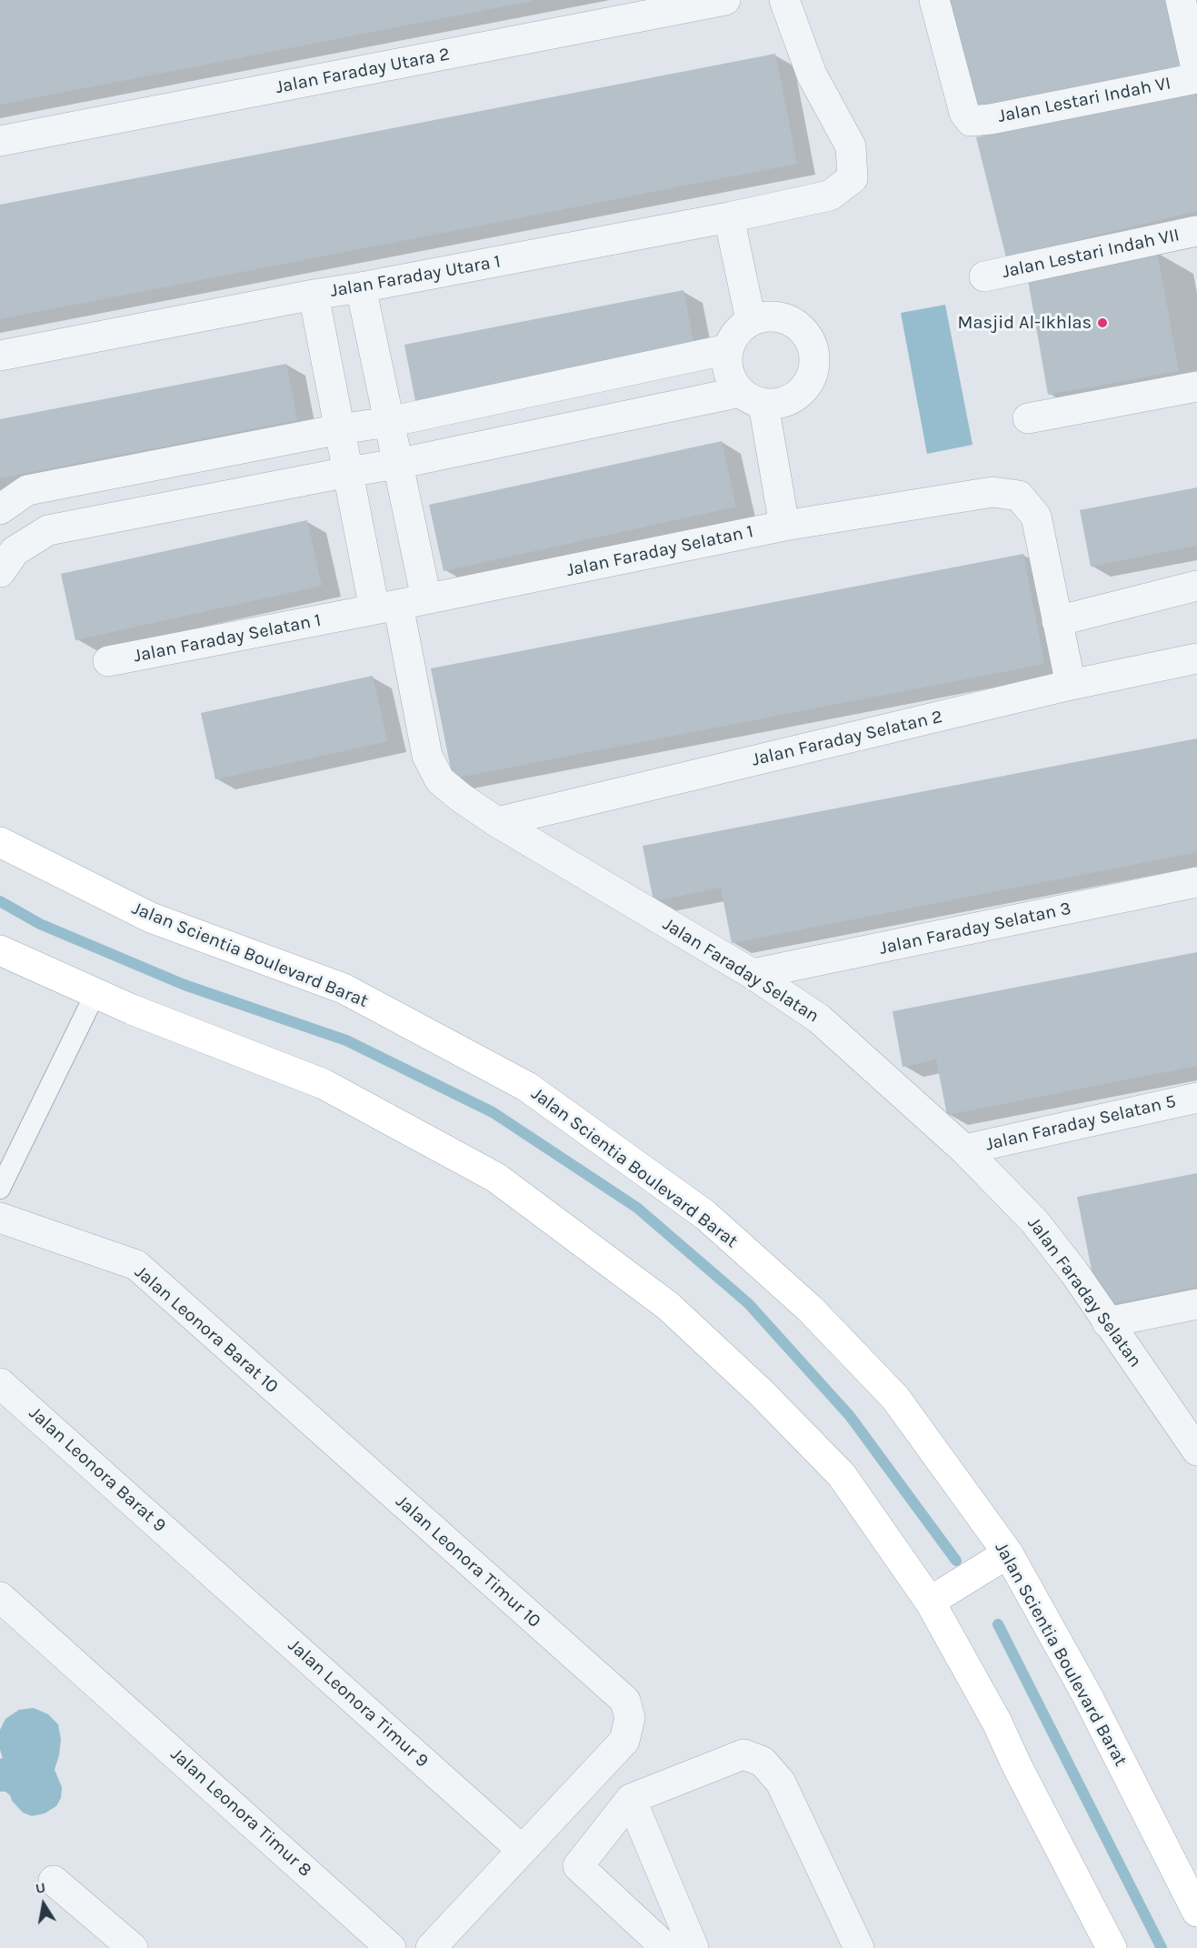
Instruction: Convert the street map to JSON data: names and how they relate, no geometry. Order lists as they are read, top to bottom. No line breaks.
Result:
{"streets":{"street":["Jalan Faraday Utara 2","Jalan Lestari Indah VI","Jalan Lestari Indah VII","Jalan Faraday Utara 1","Jalan Faraday Selatan 1","Jalan Faraday Selatan 2","Jalan Faraday Selatan 3","Jalan Scientia Boulevard Barat","Jalan Faraday Selatan","Jalan Faraday Selatan 5","Jalan Leonora Barat 10","Jalan Leonora Barat 9","Jalan Leonora Timur 10","Jalan Leonora Timur 9","Jalan Leonora Timur 8"]},"crossings":[["Jalan Faraday Selatan 1","Jalan Faraday Selatan 2"],["Jalan Faraday Selatan 1","Jalan Faraday Selatan"],["Jalan Faraday Selatan 2","Jalan Faraday Selatan"],["Jalan Faraday Selatan 3","Jalan Faraday Selatan"],["Jalan Faraday Selatan","Jalan Faraday Selatan 5"],["Jalan Leonora Barat 10","Jalan Leonora Timur 10"],["Jalan Leonora Barat 9","Jalan Leonora Timur 9"],["Jalan Leonora Timur 10","Jalan Leonora Timur 9"]],"places":["Masjid Al-Ikhlas"],"north":"top"}
